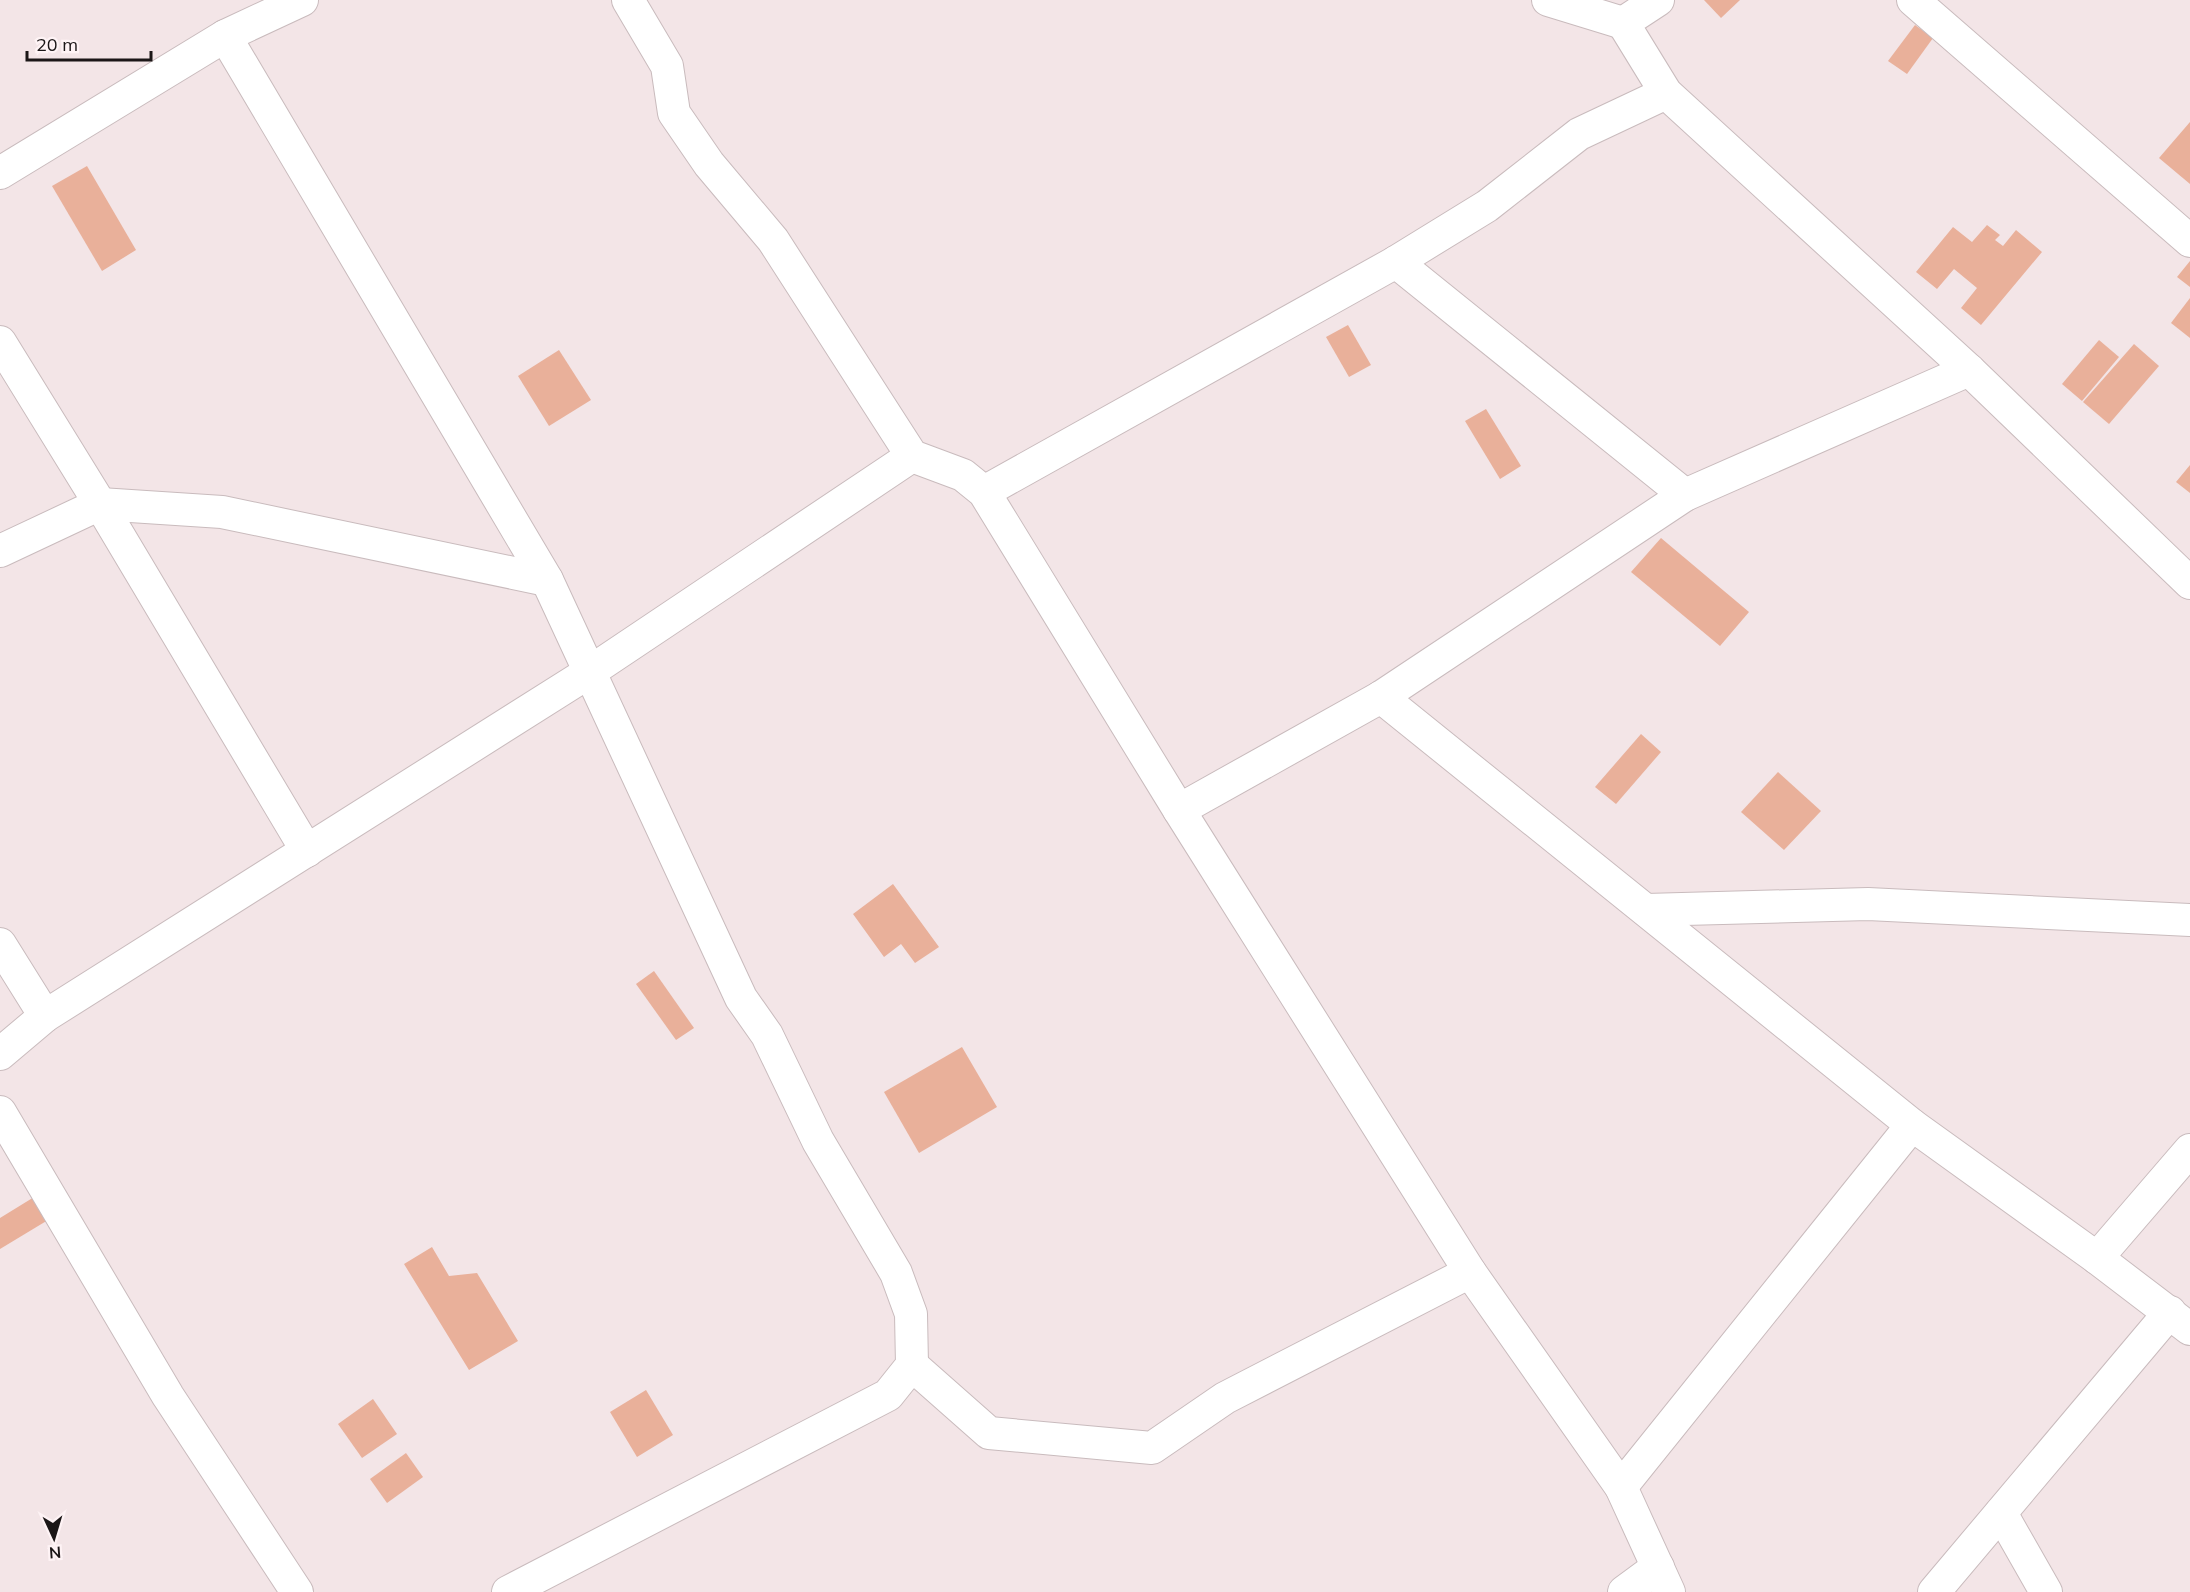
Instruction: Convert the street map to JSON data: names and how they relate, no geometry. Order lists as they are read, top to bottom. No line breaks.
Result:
{"scale_bar":"20 m","north":"bottom"}
